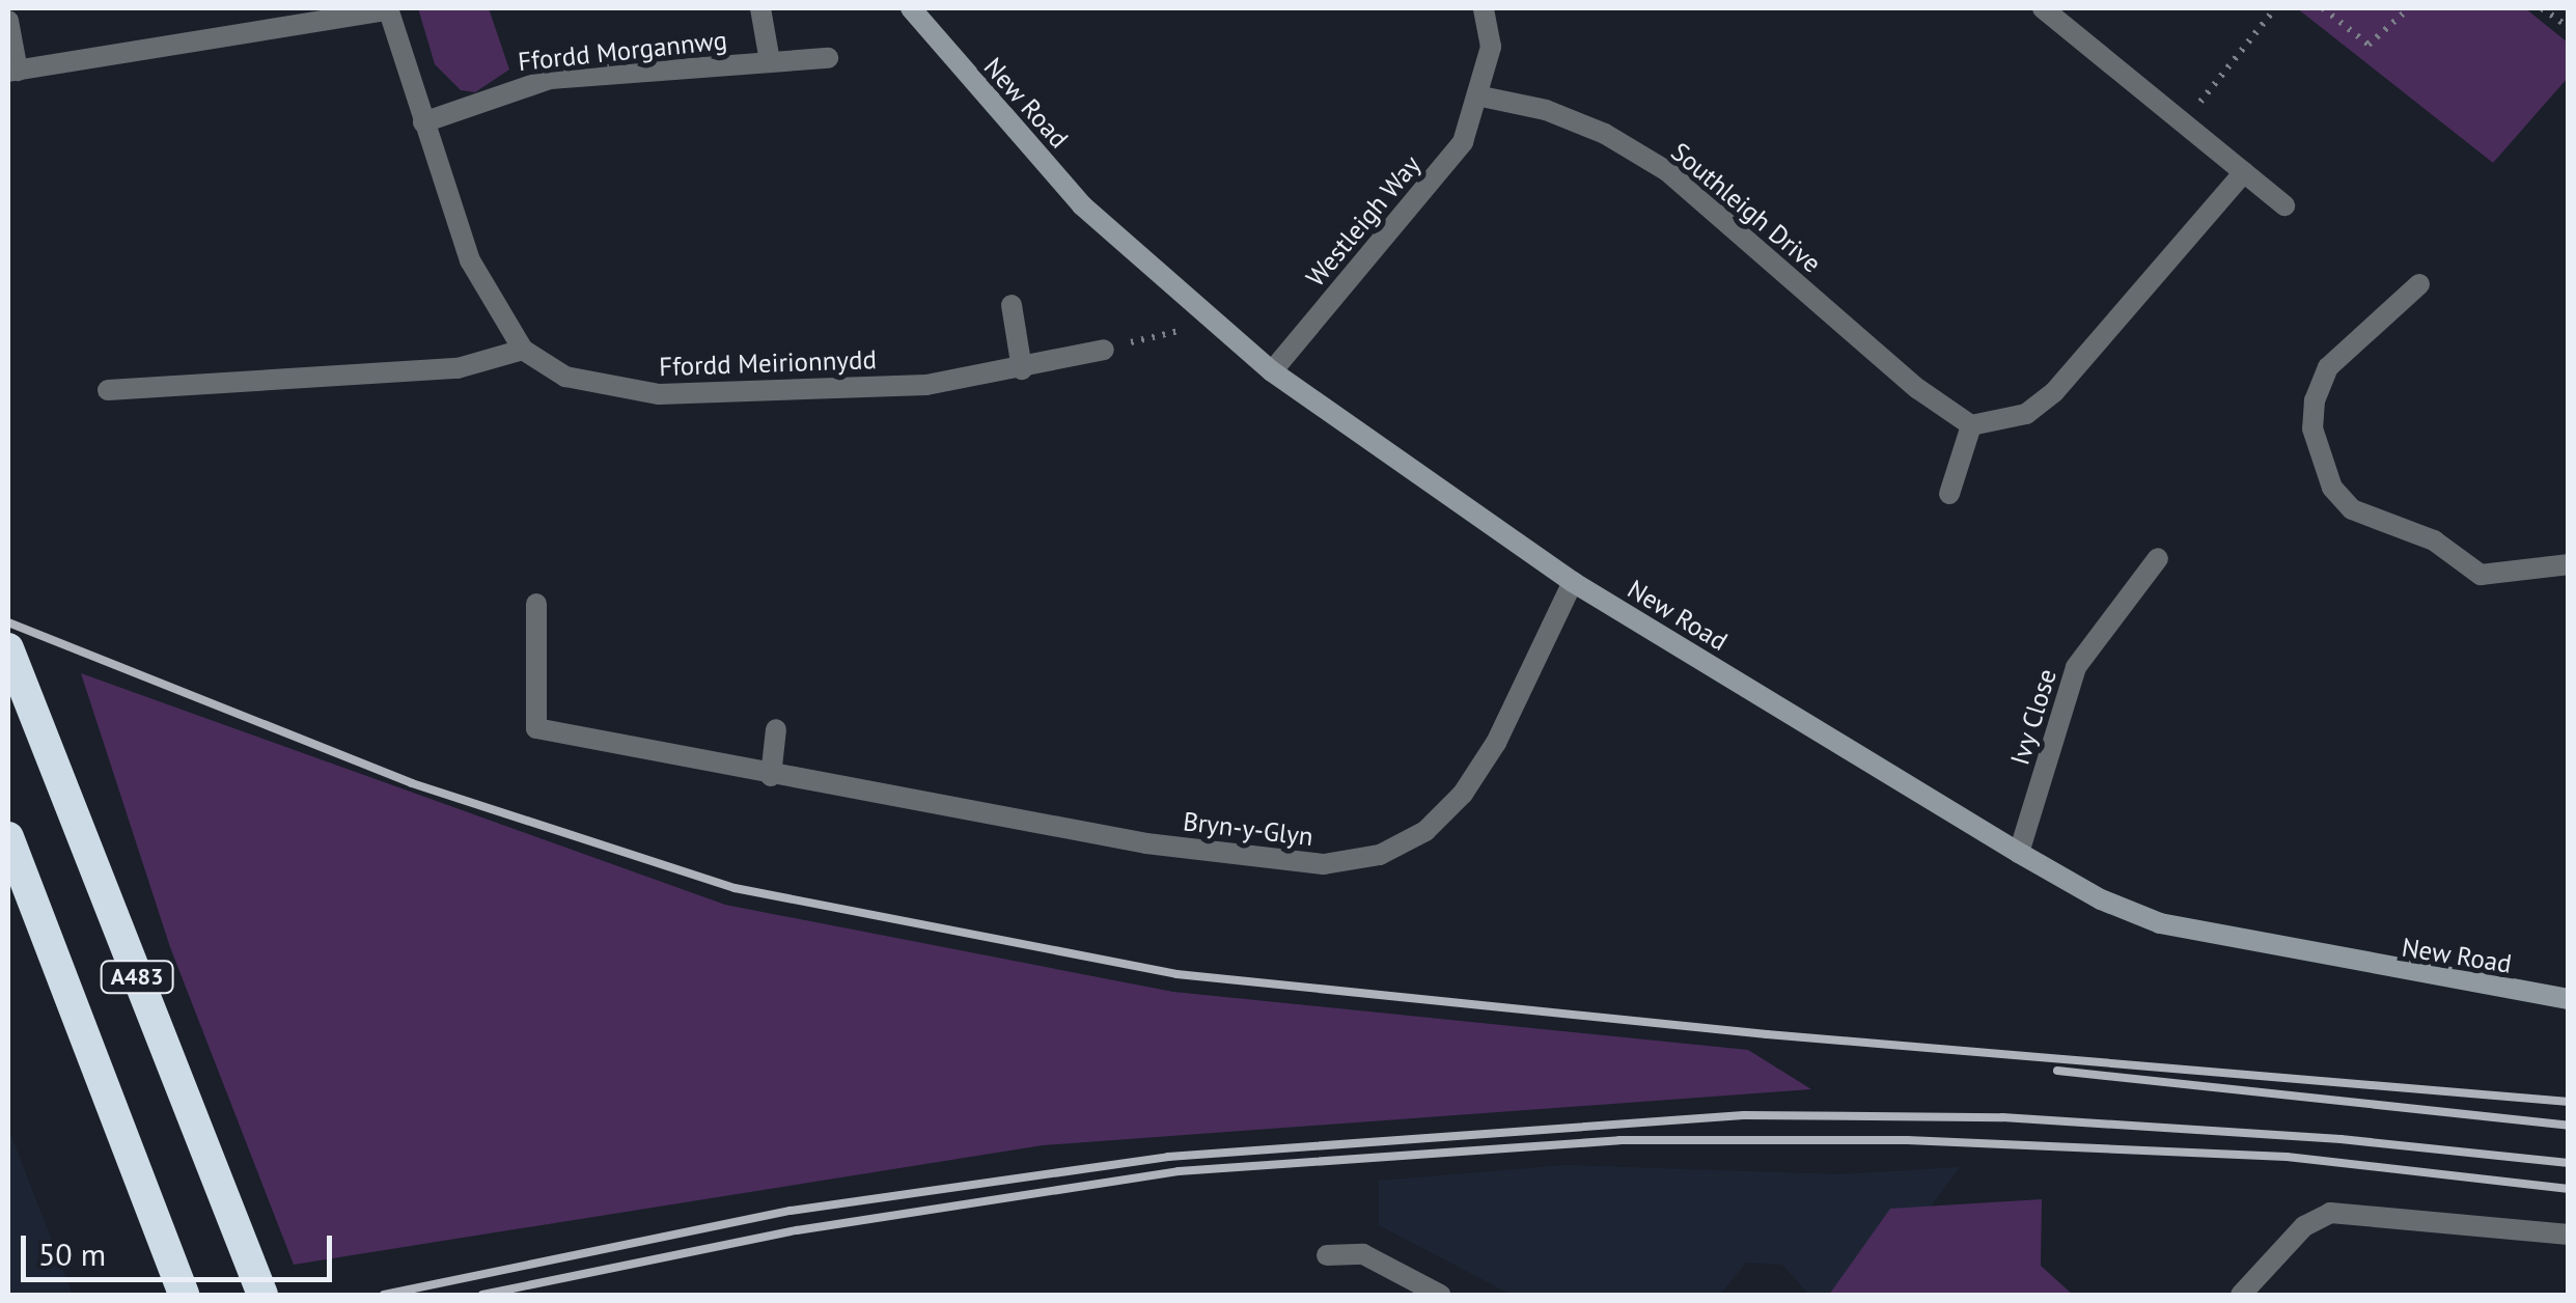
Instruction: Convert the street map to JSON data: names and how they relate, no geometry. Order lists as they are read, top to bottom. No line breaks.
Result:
{"streets":{"highway":["A483"],"main road":["New Road"],"street":["Ffordd Morgannwg","Southleigh Drive","Westleigh Way","Ffordd Meirionnydd","Ivy Close","Bryn-y-Glyn"]},"crossings":[["Ffordd Morgannwg","Ffordd Meirionnydd"],["New Road","Westleigh Way"],["New Road","Ivy Close"],["New Road","Bryn-y-Glyn"],["Southleigh Drive","Westleigh Way"]],"scale_bar":"50 m"}
